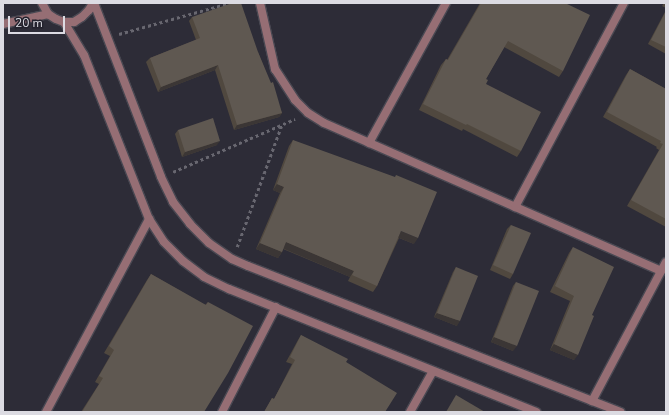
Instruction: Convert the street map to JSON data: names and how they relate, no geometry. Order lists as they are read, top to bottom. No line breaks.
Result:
{"scale_bar":"20 m"}
